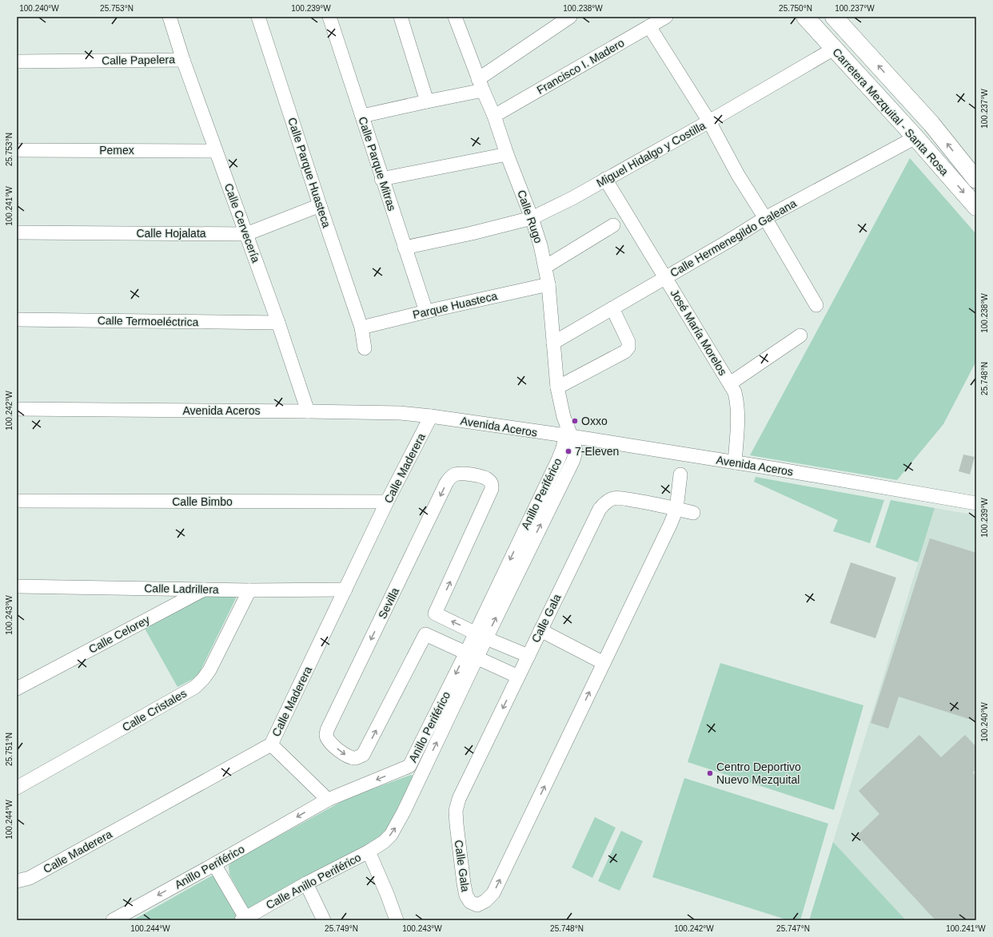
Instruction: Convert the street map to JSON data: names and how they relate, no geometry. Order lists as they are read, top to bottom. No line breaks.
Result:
{"streets":{"main road":["Carretera Mezquital - Santa Rosa"],"street":["Calle Papelera","Francisco I. Madero","Pemex","Miguel Hidalgo y Costilla","Calle Parque Mitras","Calle Parque Huasteca","Calle Rugo","Calle Cervecería","Calle Hojalata","Calle Hermenegildo Galeana","Parque Huasteca","Calle Termoeléctrica","José María Morelos","Avenida Aceros","Calle Maderera","Anillo Periférico","Calle Bimbo","Calle Ladrillera","Sevilla","Calle Gala","Calle Celorey","Calle Cristales","Calle Anillo Periférico"]},"crossings":[["Calle Papelera","Calle Cervecería"],["Francisco I. Madero","Calle Rugo"],["Carretera Mezquital - Santa Rosa","Miguel Hidalgo y Costilla"],["Carretera Mezquital - Santa Rosa","Calle Hermenegildo Galeana"],["Pemex","Calle Cervecería"],["Miguel Hidalgo y Costilla","Calle Parque Mitras"],["Miguel Hidalgo y Costilla","Calle Rugo"],["Miguel Hidalgo y Costilla","José María Morelos"],["Calle Parque Mitras","Parque Huasteca"],["Calle Parque Huasteca","Calle Hojalata"],["Calle Parque Huasteca","Parque Huasteca"],["Calle Rugo","Calle Hermenegildo Galeana"],["Calle Rugo","Parque Huasteca"],["Calle Rugo","Avenida Aceros"],["Calle Rugo","Anillo Periférico"],["Calle Cervecería","Calle Hojalata"],["Calle Cervecería","Calle Termoeléctrica"],["Calle Cervecería","Avenida Aceros"],["Calle Hermenegildo Galeana","José María Morelos"],["José María Morelos","Avenida Aceros"],["Avenida Aceros","Calle Maderera"],["Avenida Aceros","Anillo Periférico"],["Calle Maderera","Calle Bimbo"],["Calle Maderera","Calle Ladrillera"],["Anillo Periférico","Sevilla"],["Anillo Periférico","Calle Anillo Periférico"],["Calle Ladrillera","Calle Celorey"],["Calle Ladrillera","Calle Cristales"]],"places":["Oxxo","7-Eleven","Centro Deportivo Nuevo Mezquital"],"coordinates":["100.240°W","25.753°N","100.239°W","100.238°W","25.750°N","100.237°W","100.241°W","25.748°N","100.242°W","100.243°W","25.751°N","100.244°W","25.749°N","25.747°N"]}
